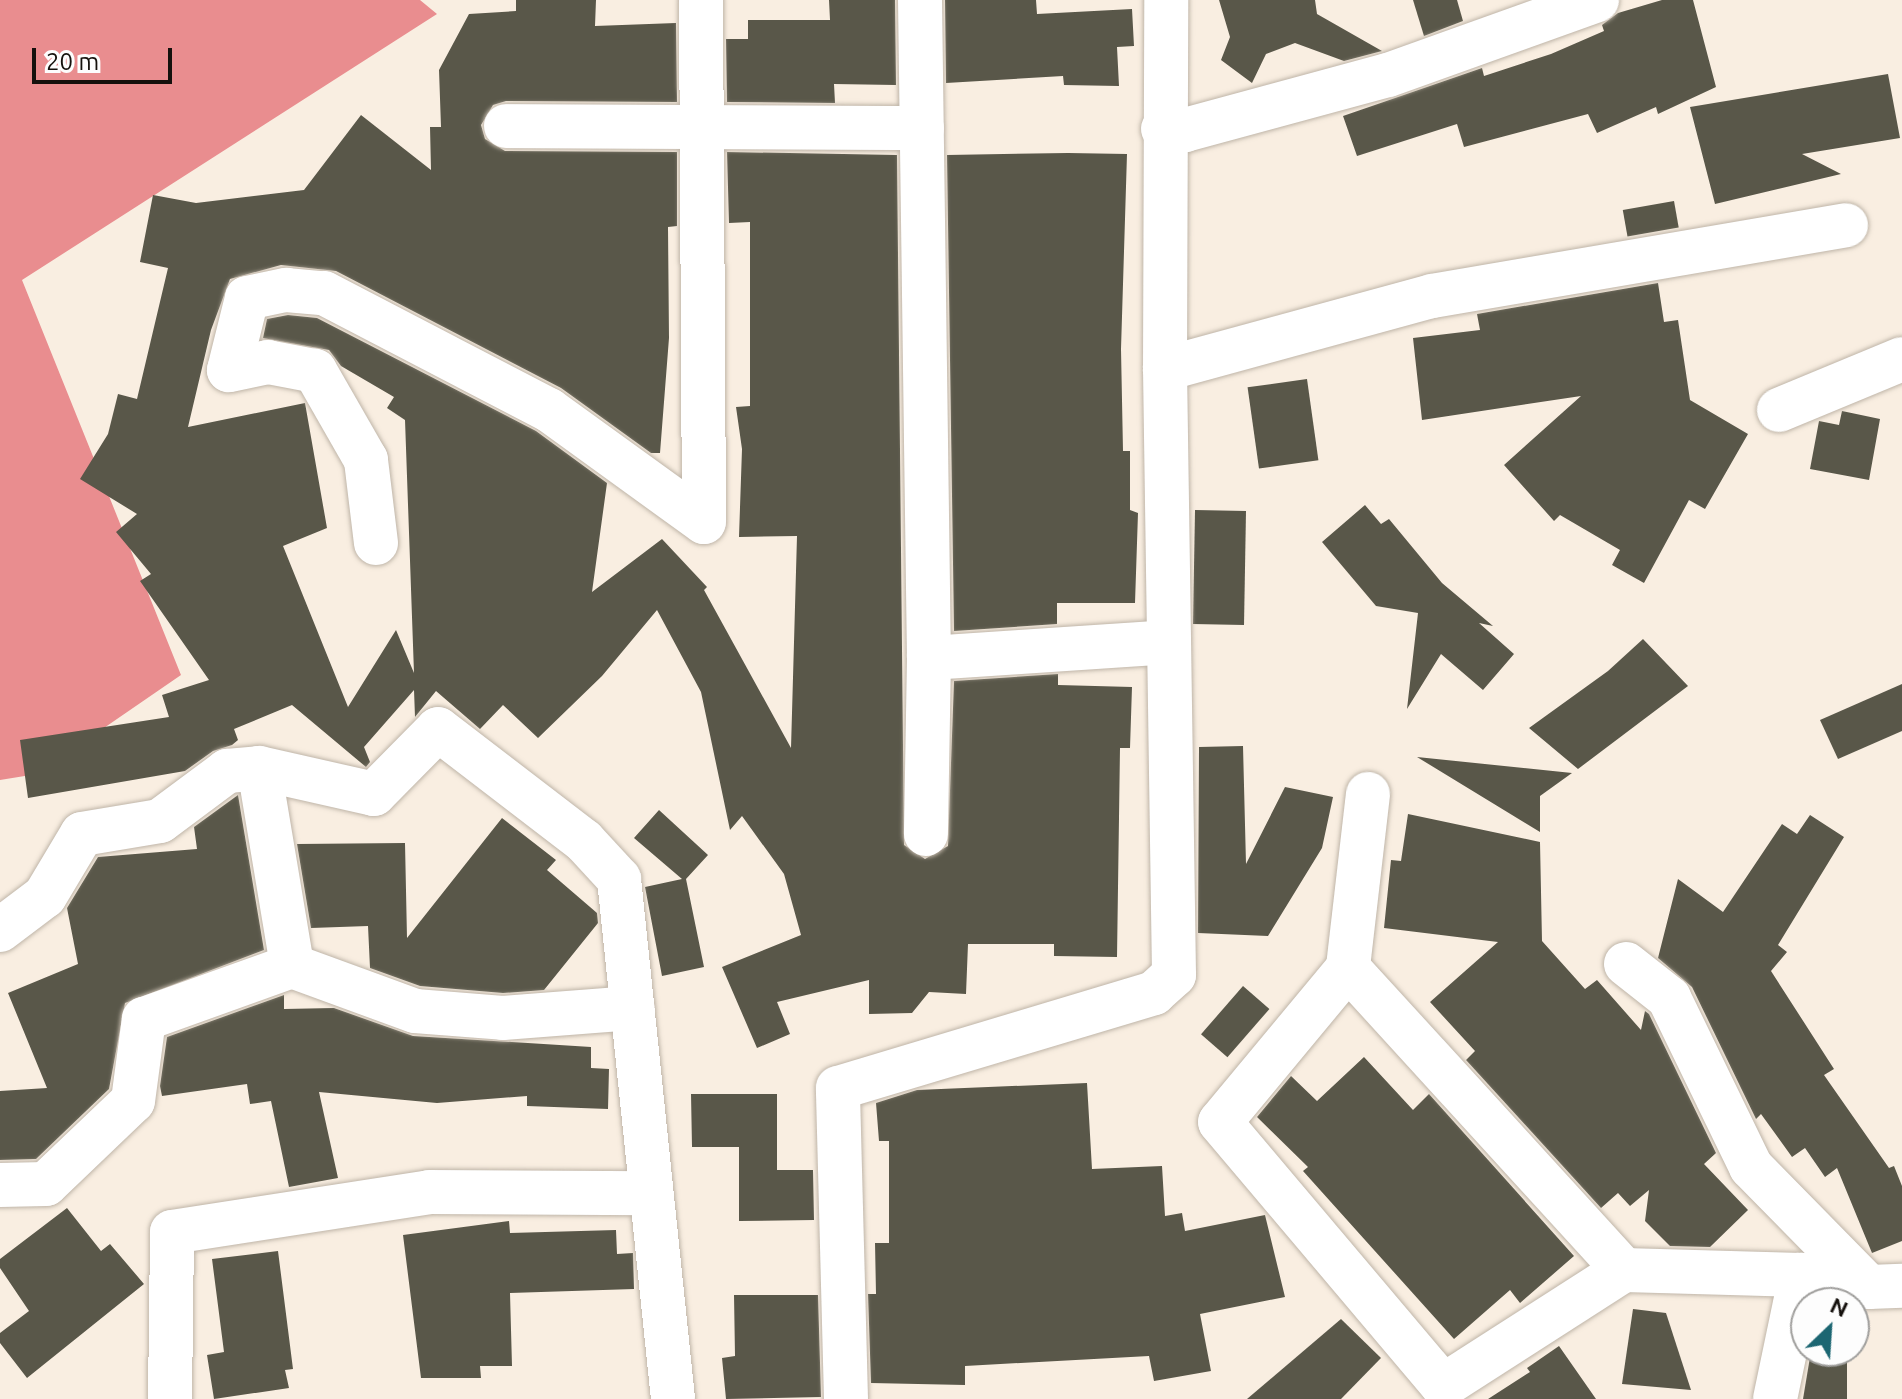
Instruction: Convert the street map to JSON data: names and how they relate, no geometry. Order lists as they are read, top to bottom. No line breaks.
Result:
{"scale_bar":"20 m","north":"top right"}
